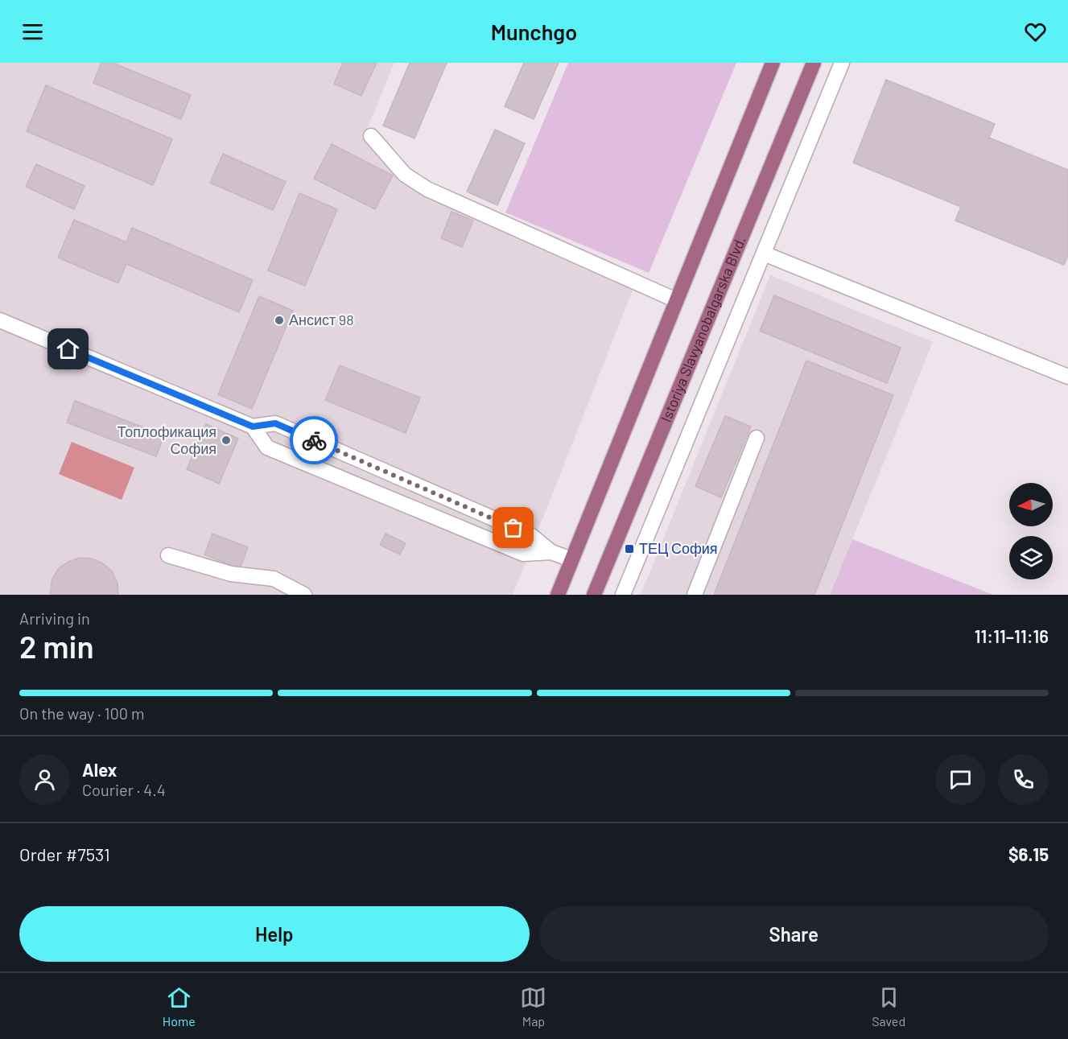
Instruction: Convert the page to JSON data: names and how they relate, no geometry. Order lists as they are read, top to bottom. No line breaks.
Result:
{"streets":{"main road":["Istoriya Slavyanobalgarska Blvd."]},"places":{"other":["Ансист 98","Топлофикация София"],"transit":["ТЕЦ София"]},"north":"left","page":{"header":"Munchgo","heading":["2 min","Arriving in","11:11–11:16"],"panel":["Alex","Courier · 4.4","Order #7531","$6.15"],"bar":"On the way · 100 m","buttons":["Help","Share"],"tabs":["Home","Map","Saved"]}}
